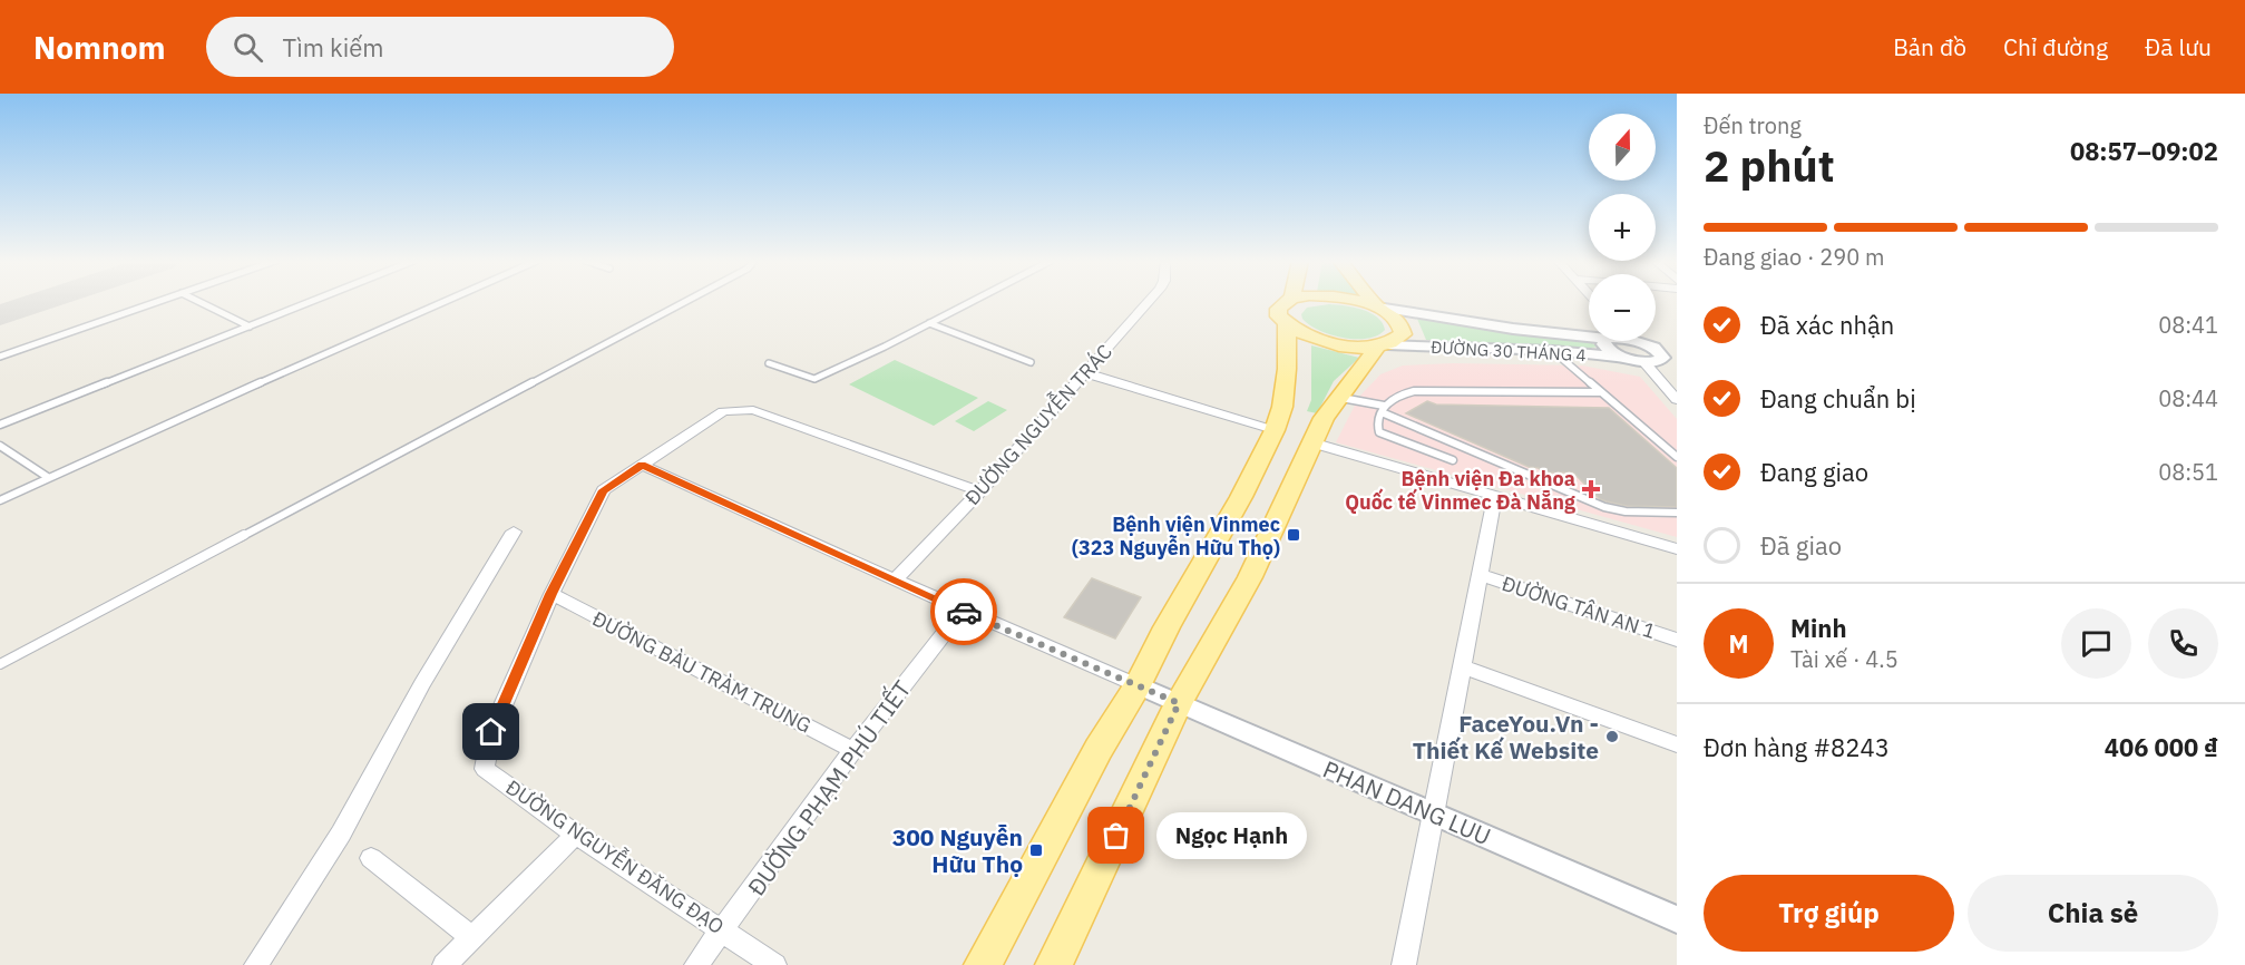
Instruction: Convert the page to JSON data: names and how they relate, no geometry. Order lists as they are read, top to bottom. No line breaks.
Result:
{"streets":{"street":["ĐƯỜNG 30 THÁNG 4","ĐƯỜNG NGUYỄN TRÁC","ĐƯỜNG TÂN AN 1","ĐƯỜNG BÀU TRÀM TRUNG","ĐƯỜNG PHẠM PHÚ TIẾT","PHAN DANG LUU","ĐƯỜNG NGUYỄN ĐĂNG ĐẠO"]},"crossings":[["ĐƯỜNG NGUYỄN TRÁC","ĐƯỜNG NGUYỄN ĐĂNG ĐẠO"],["ĐƯỜNG BÀU TRÀM TRUNG","ĐƯỜNG PHẠM PHÚ TIẾT"],["ĐƯỜNG BÀU TRÀM TRUNG","ĐƯỜNG NGUYỄN ĐĂNG ĐẠO"],["ĐƯỜNG PHẠM PHÚ TIẾT","ĐƯỜNG NGUYỄN ĐĂNG ĐẠO"]],"places":{"health":["Bệnh viện Đa khoa Quốc tế Vinmec Đà Nẵng"],"transit":["Bệnh viện Vinmec (323 Nguyễn Hữu Thọ)","300 Nguyễn Hữu Thọ"],"other":["FaceYou.Vn - Thiết Kế Website","Ngọc Hạnh"]},"north":"top","page":{"header":"Nomnom","search":"Tìm kiếm","nav":["Bản đồ","Chỉ đường","Đã lưu"],"heading":["2 phút","Đến trong","08:57–09:02"],"panel":["Minh","Tài xế · 4.5","Đơn hàng #8243","406 000 ₫"],"map_buttons":["+","−"],"bar":"Đang giao · 290 m","list":[["Đã xác nhận","08:41"],["Đang chuẩn bị","08:44"],["Đang giao","08:51"],"Đã giao"],"round":"M","bubble":"Ngọc Hạnh","buttons":["Trợ giúp","Chia sẻ"]}}
